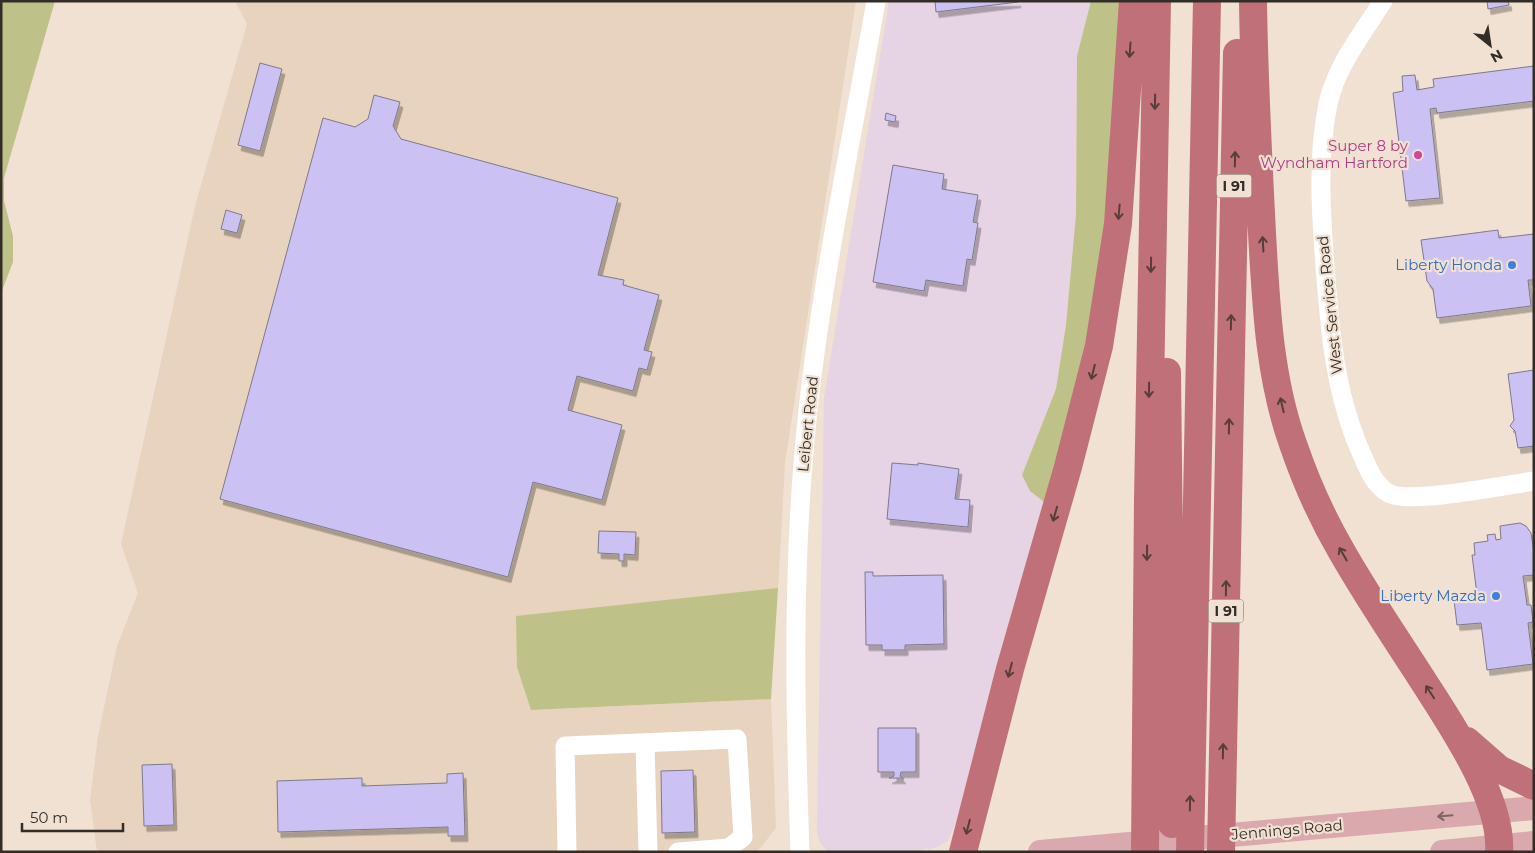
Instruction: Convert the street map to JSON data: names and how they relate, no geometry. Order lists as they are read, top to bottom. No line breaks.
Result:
{"streets":{"highway":["I 91"],"main road":["Jennings Road"],"street":["West Service Road","Leibert Road"]},"one_way":["Jennings Road"],"places":["Super 8 by Wyndham Hartford","Liberty Honda","Liberty Mazda"],"scale_bar":"50 m","north":"bottom right"}
